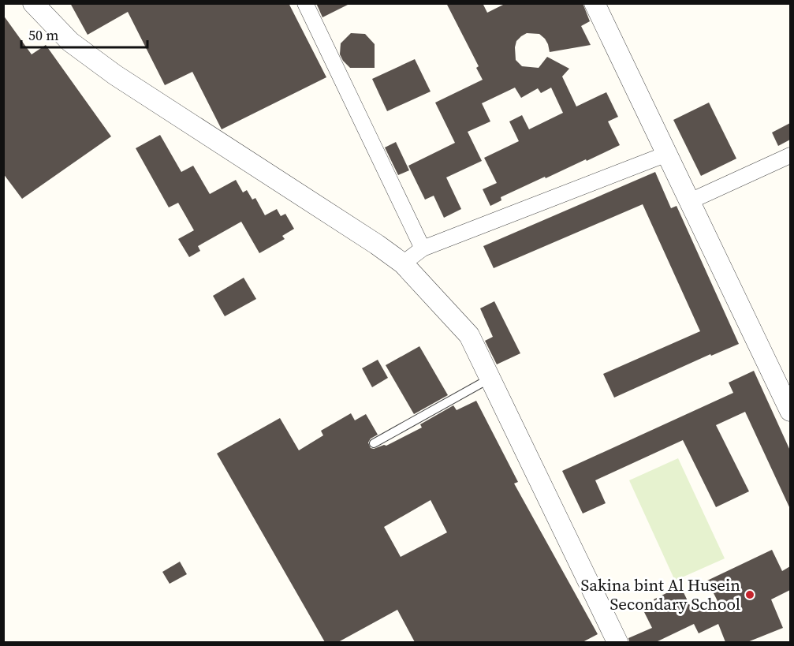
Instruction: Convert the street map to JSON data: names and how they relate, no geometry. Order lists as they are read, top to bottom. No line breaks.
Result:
{"places":["Sakina bint Al Husein Secondary School"],"scale_bar":"50 m"}
